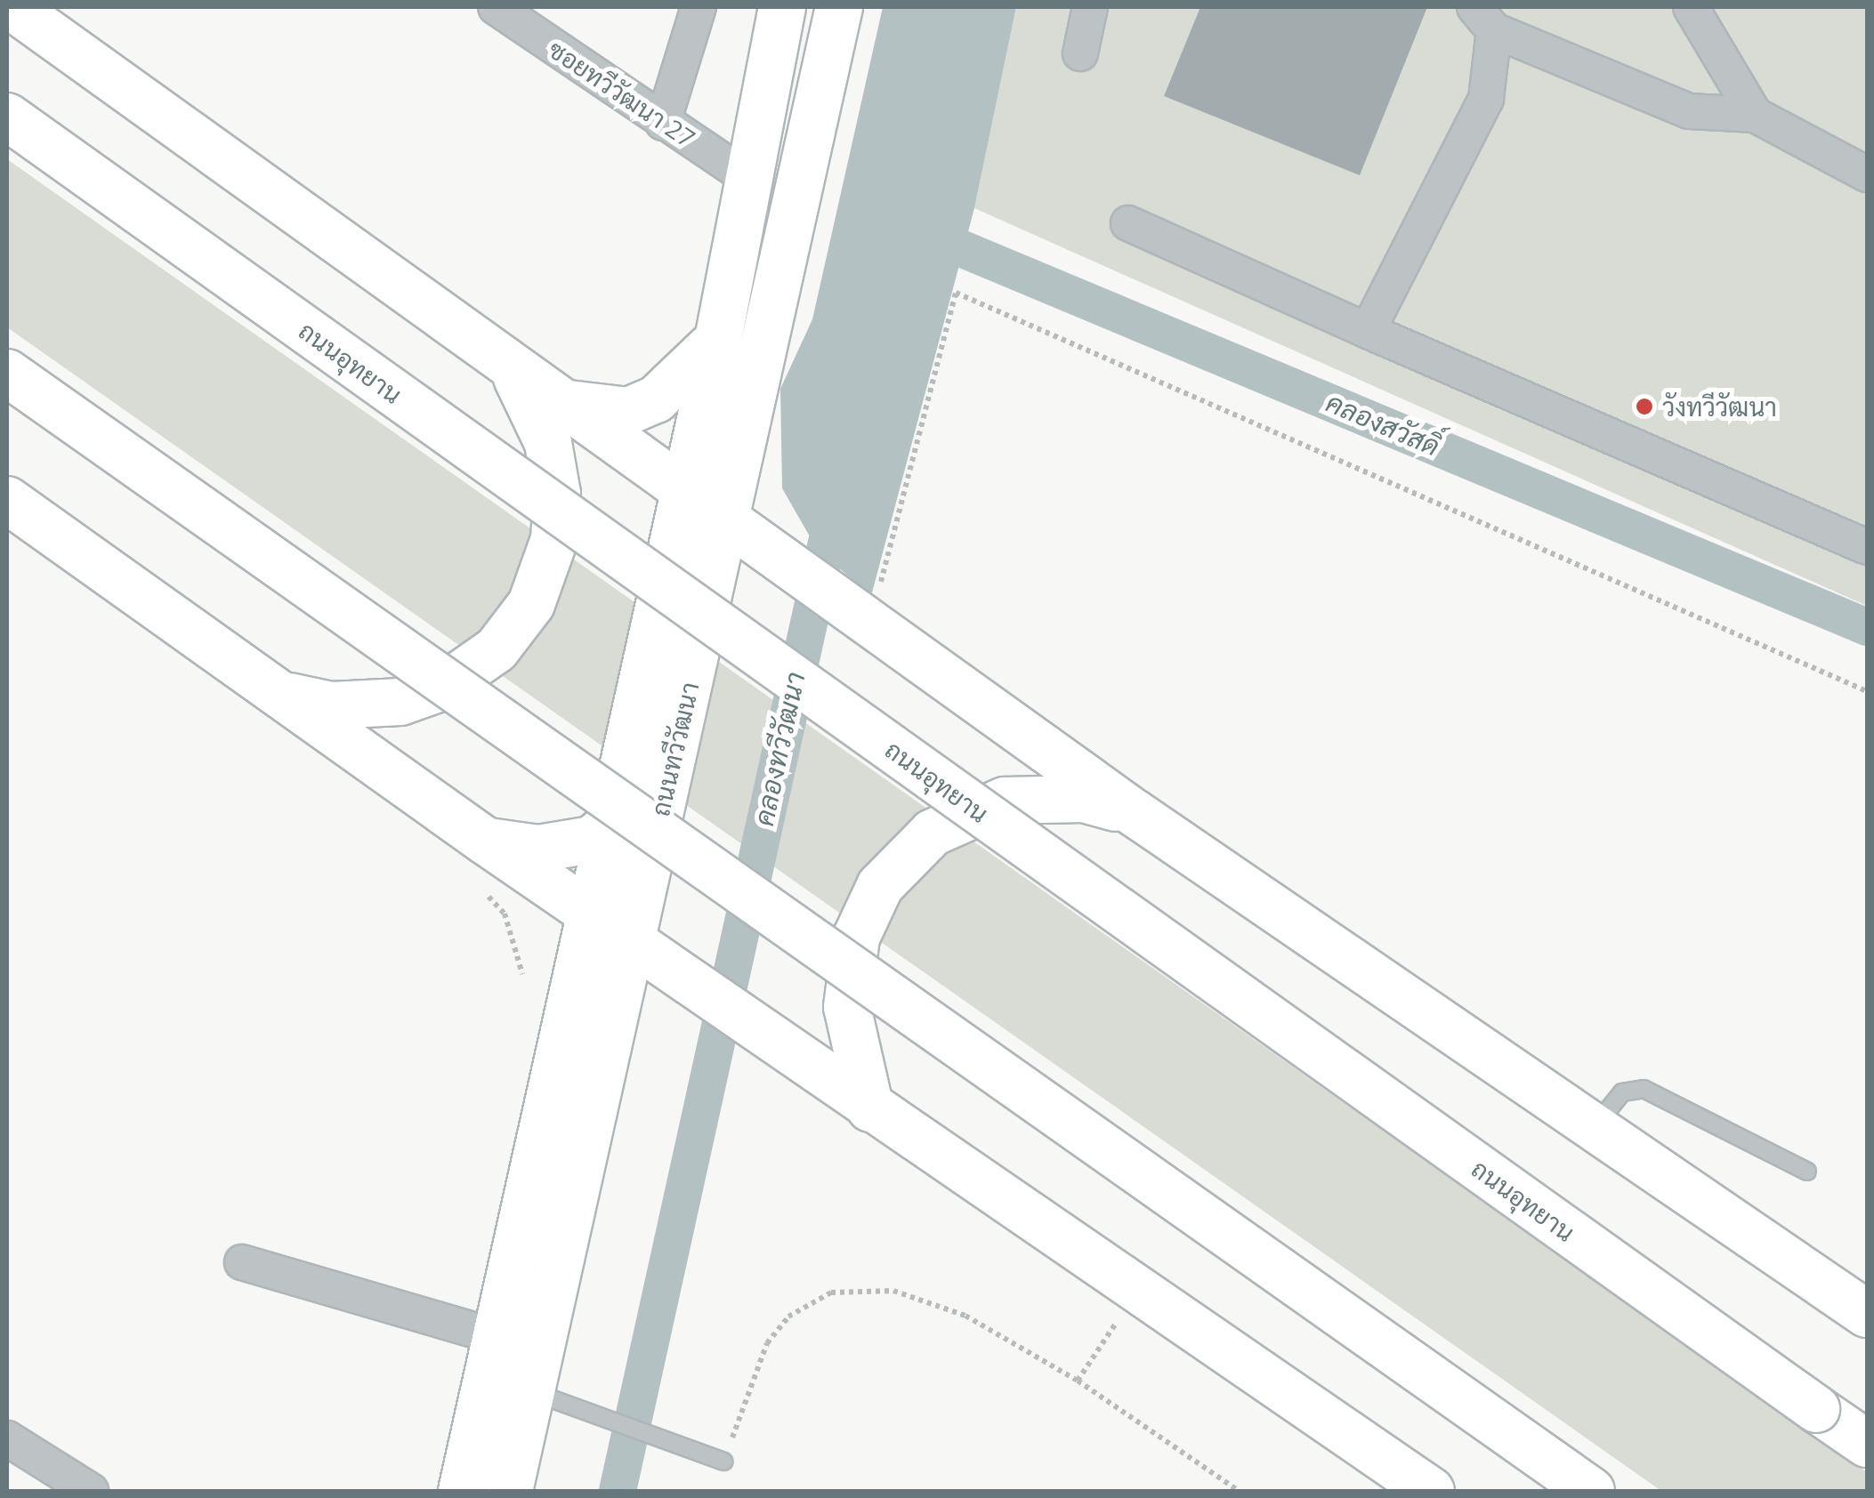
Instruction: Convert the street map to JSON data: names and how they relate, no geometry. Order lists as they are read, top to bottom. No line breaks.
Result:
{"streets":{"main road":["ถนนอุทยาน","ถนนทวีวัฒนา"],"street":["ซอยทวีวัฒนา 27"]},"crossings":[["ซอยทวีวัฒนา 27","ถนนทวีวัฒนา"]],"water":["คลองสวัสดิ์","คลองทวีวัฒนา"],"places":["วังทวีวัฒนา"]}
